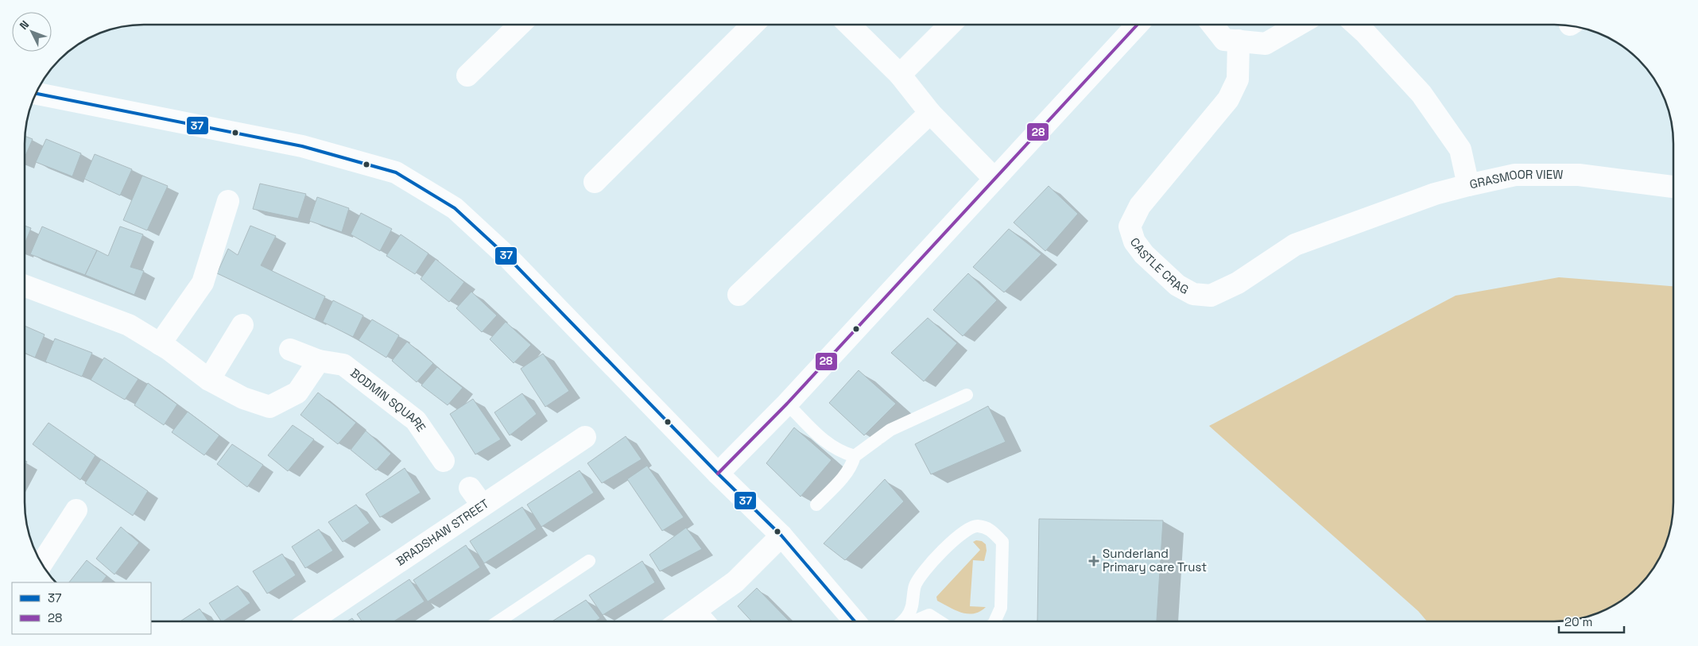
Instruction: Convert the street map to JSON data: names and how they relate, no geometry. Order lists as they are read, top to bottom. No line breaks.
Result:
{"streets":{"street":["GRASMOOR VIEW","CASTLE CRAG","BODMIN SQUARE","BRADSHAW STREET"]},"crossings":[["GRASMOOR VIEW","CASTLE CRAG"]],"places":{"health":["Sunderland Primary care Trust"]},"lines":["transit line 28","transit line 37"],"legend":["37","28"],"scale_bar":"20 m","north":"top left"}
